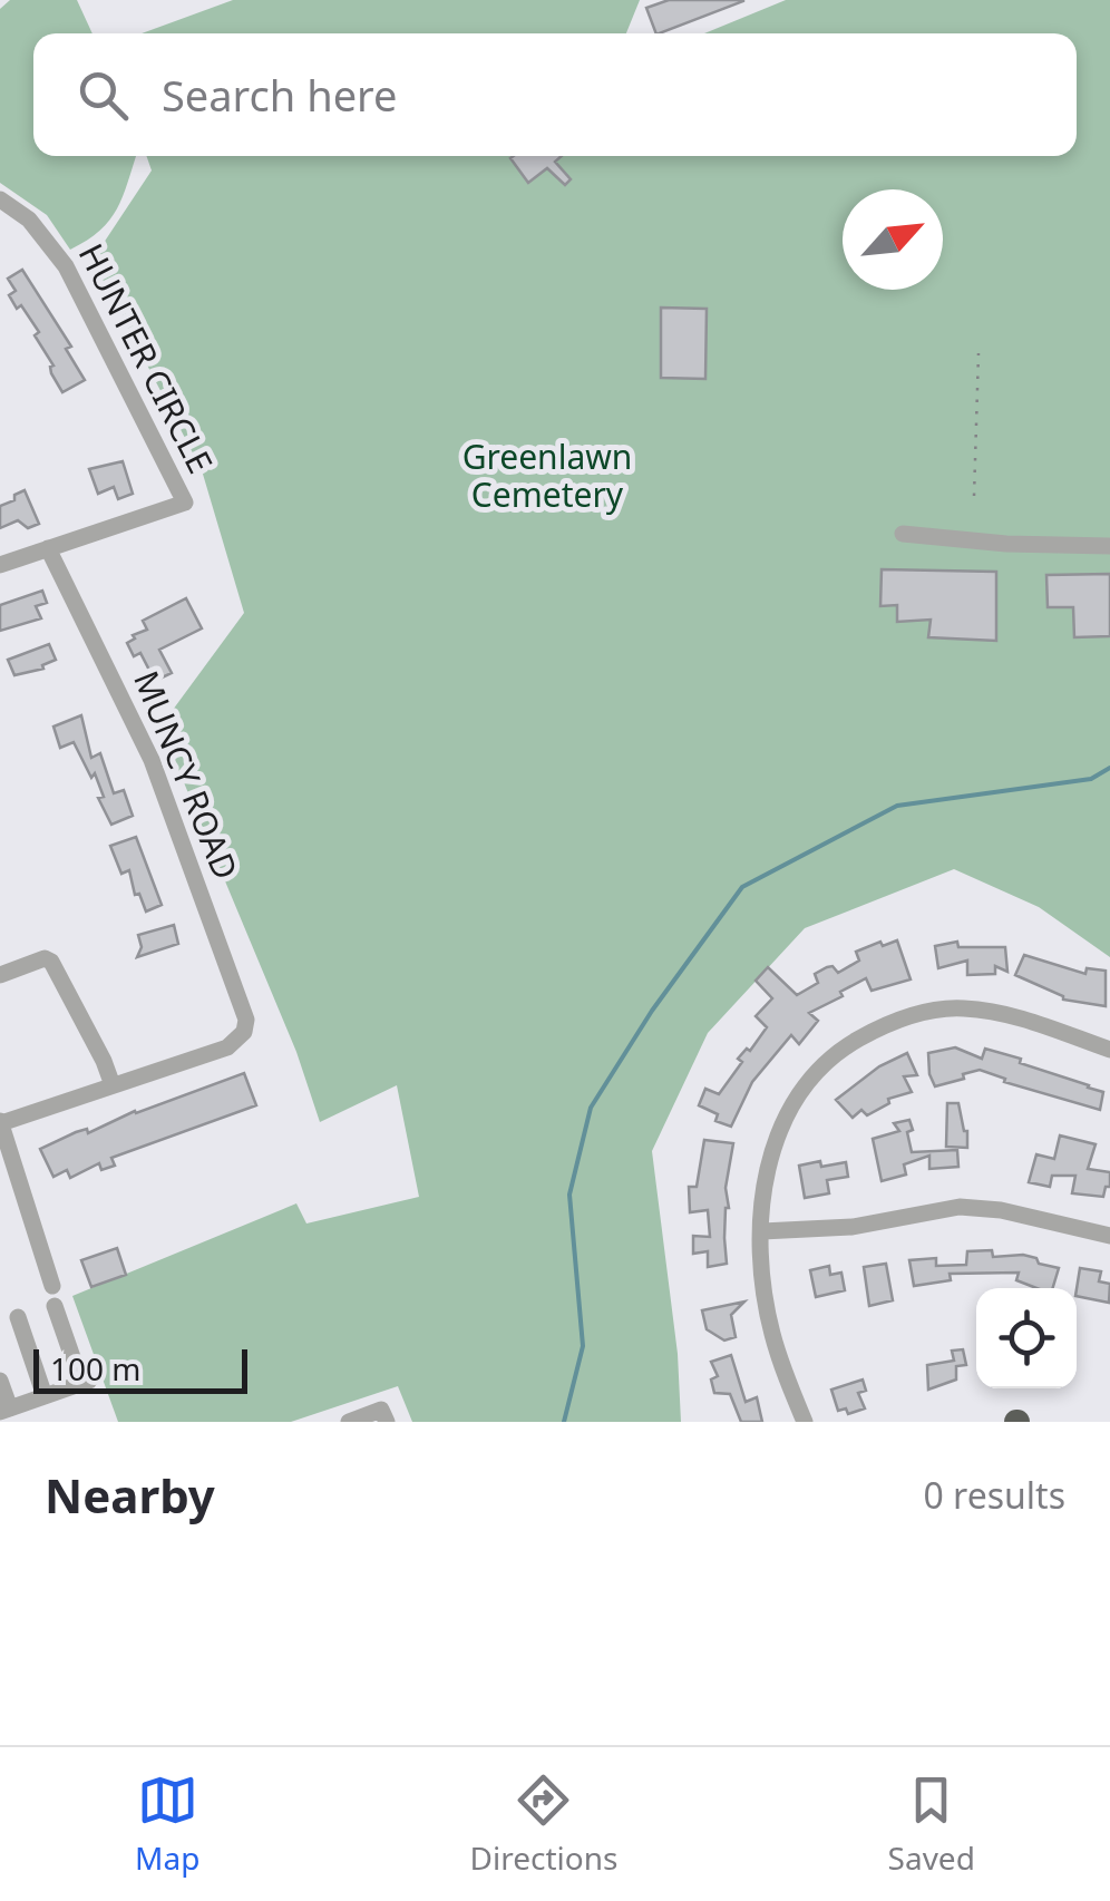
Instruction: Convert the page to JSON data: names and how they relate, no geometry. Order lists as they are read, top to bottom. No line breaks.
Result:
{"streets":{"street":["HUNTER CIRCLE","MUNCY ROAD"]},"crossings":[["HUNTER CIRCLE","MUNCY ROAD"]],"parks":["Greenlawn Cemetery"],"scale_bar":"100 m","north":"top right","page":{"search":"Search here","scale":"100 m","heading":["Nearby","0 results"],"nav":["Map","Directions","Saved"]}}
